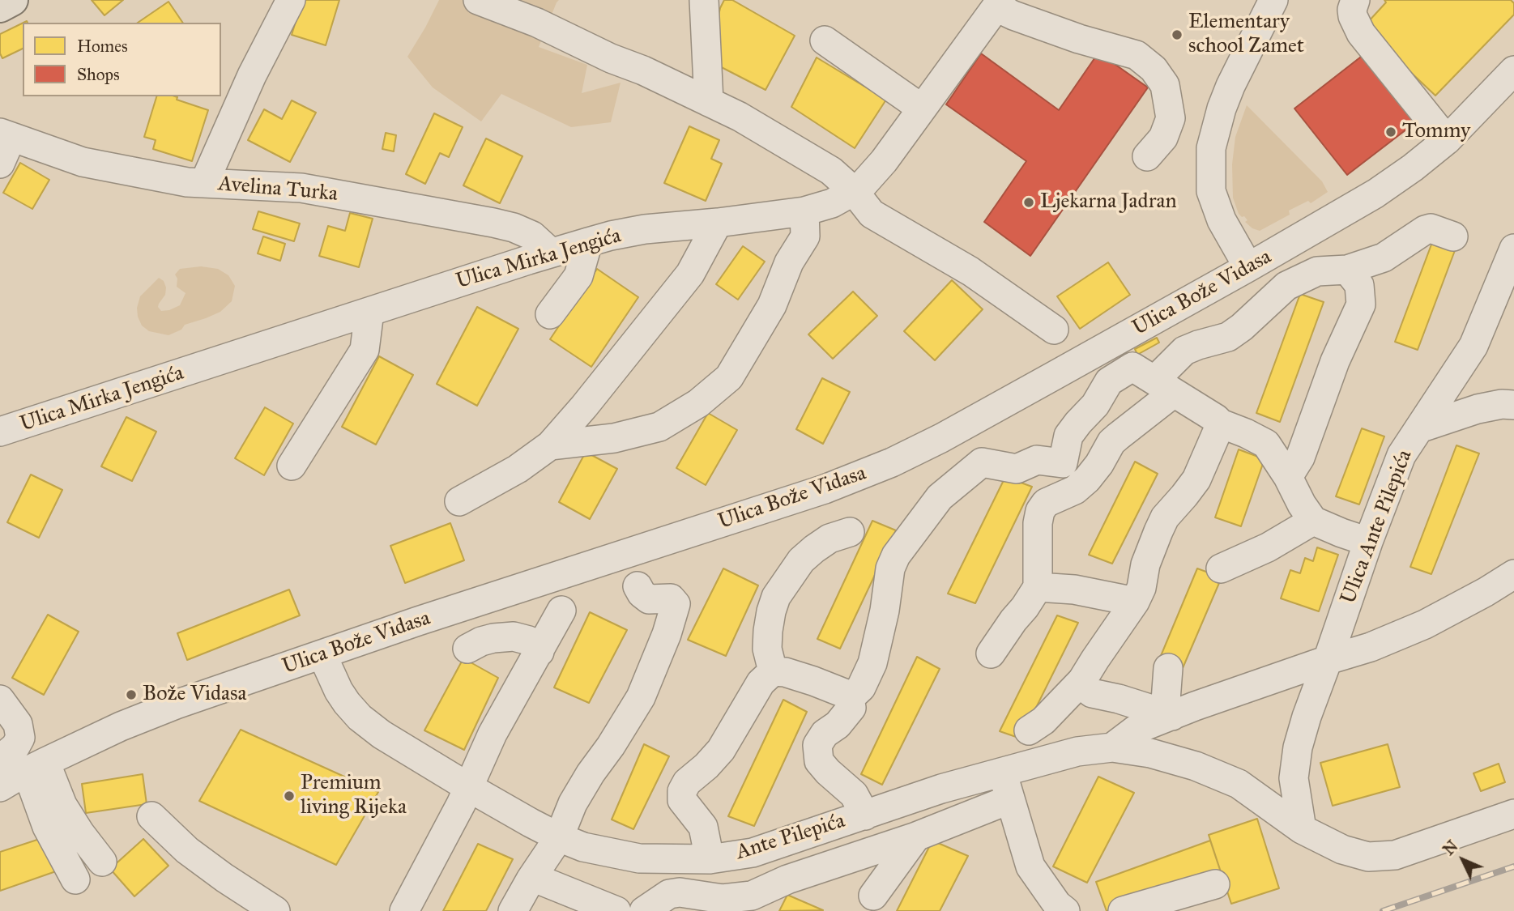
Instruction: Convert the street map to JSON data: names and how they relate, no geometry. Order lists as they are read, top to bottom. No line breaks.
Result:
{"streets":{"street":["Avelina Turka","Ulica Mirka Jengića","Ulica Bože Vidasa","Ulica Ante Pilepića","Ante Pilepića"]},"crossings":[["Avelina Turka","Ulica Mirka Jengića"],["Ulica Bože Vidasa","Ante Pilepića"],["Ulica Ante Pilepića","Ante Pilepića"]],"places":["Elementary school Zamet","Tommy","Ljekarna Jadran","Bože Vidasa","Premium living Rijeka"],"legend":["Homes","Shops"],"north":"top left"}
